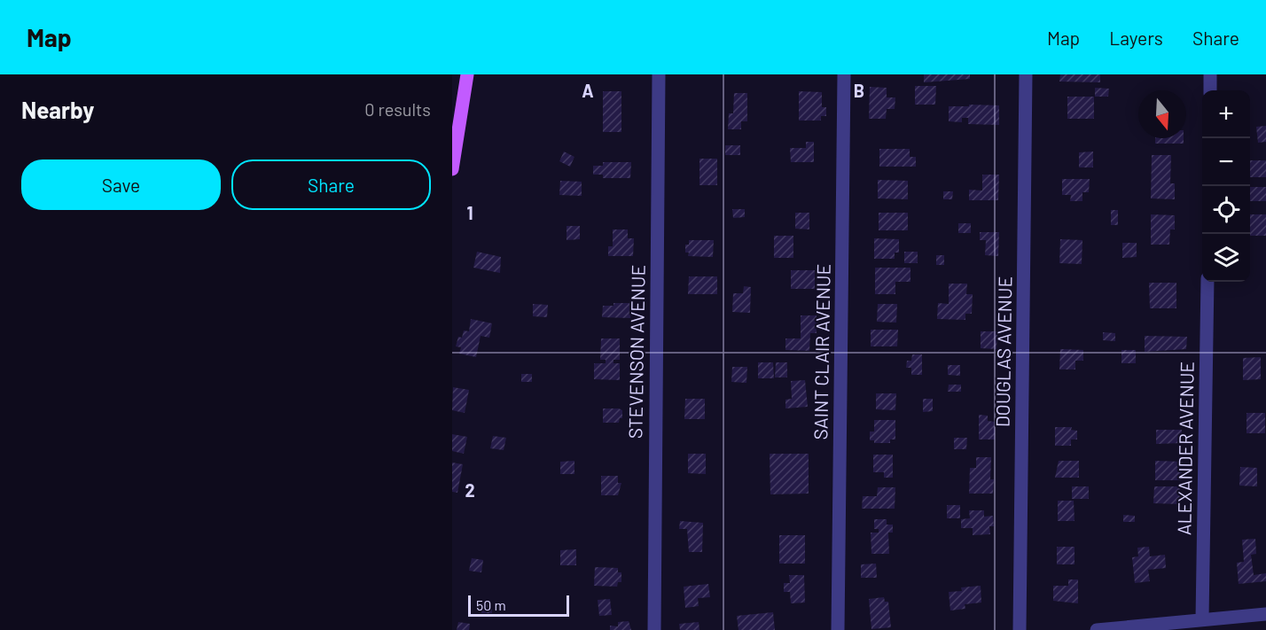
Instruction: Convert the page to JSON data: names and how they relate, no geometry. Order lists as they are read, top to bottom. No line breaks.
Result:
{"streets":{"street":["STEVENSON AVENUE","SAINT CLAIR AVENUE","DOUGLAS AVENUE","ALEXANDER AVENUE"]},"scale_bar":"50 m","north":"bottom","page":{"header":"Map","nav":["Map","Layers","Share"],"heading":["Nearby","0 results"],"map_buttons":["+","−"],"buttons":["Save","Share"],"scale":"50 m"},"grid":{"columns":["A","B"],"rows":["1","2"]}}
